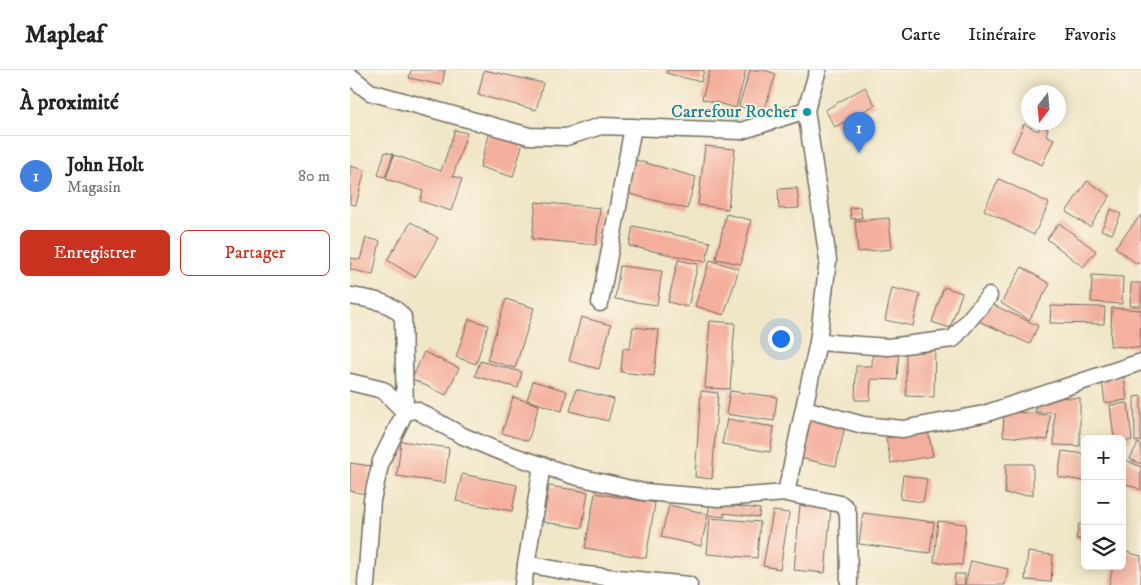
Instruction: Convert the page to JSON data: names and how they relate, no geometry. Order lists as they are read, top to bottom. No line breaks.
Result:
{"places":["Carrefour Rocher"],"north":"bottom","page":{"header":"Mapleaf","nav":["Carte","Itinéraire","Favoris"],"heading":"À proximité","pins":"1","list":[{"mark":"1","name":"John Holt","note":"Magasin","value":"80 m"}],"buttons":["Enregistrer","Partager"],"map_buttons":["+","−"]}}
